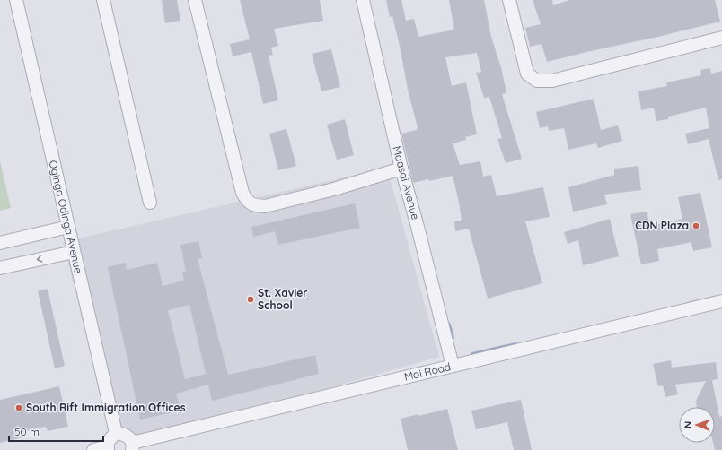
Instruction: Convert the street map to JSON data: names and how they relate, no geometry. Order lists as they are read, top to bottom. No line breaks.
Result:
{"streets":{"street":["Maasai Avenue","Oginga Odinga Avenue","Moi Road"]},"crossings":[["Maasai Avenue","Moi Road"]],"places":["CDN Plaza","St. Xavier School","South Rift Immigration Offices"],"scale_bar":"50 m","north":"left"}
